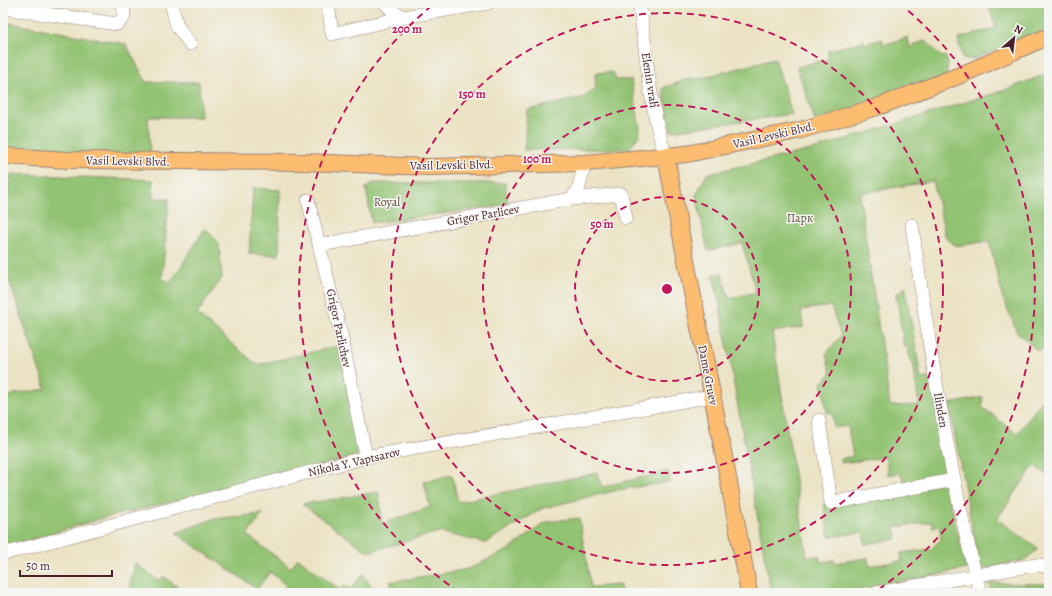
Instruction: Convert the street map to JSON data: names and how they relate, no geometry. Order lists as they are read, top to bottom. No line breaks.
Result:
{"streets":{"main road":["Vasil Levski Blvd.","Dame Gruev"],"street":["Elenin vrah","Grigor Parlicev","Grigor Parlichev","Ilinden","Nikola Y. Vaptsarov"]},"crossings":[["Elenin vrah","Vasil Levski Blvd."],["Elenin vrah","Dame Gruev"],["Vasil Levski Blvd.","Dame Gruev"],["Grigor Parlicev","Grigor Parlichev"],["Grigor Parlichev","Nikola Y. Vaptsarov"],["Dame Gruev","Nikola Y. Vaptsarov"]],"parks":["Royal","Парк"],"scale_bar":"50 m","north":"top right","rings":["200 m","150 m","100 m","50 m"]}
